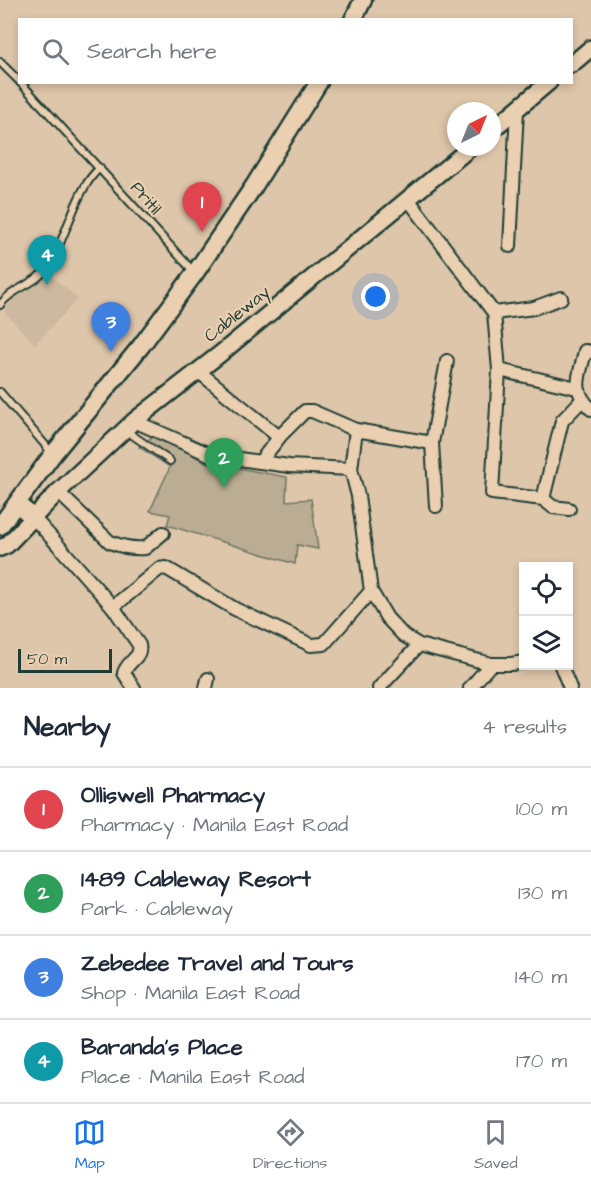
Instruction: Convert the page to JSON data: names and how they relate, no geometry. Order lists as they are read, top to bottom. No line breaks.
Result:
{"streets":{"street":["Cableway"],"lane":["Pritil"]},"scale_bar":"50 m","north":"top right","page":{"search":"Search here","pins":["1","4","3","2"],"scale":"50 m","heading":["Nearby","4 results"],"list":[{"mark":"1","name":"Olliswell Pharmacy","note":"Pharmacy · Manila East Road","value":"100 m"},{"mark":"2","name":"1489 Cableway Resort","note":"Park · Cableway","value":"130 m"},{"mark":"3","name":"Zebedee Travel and Tours","note":"Shop · Manila East Road","value":"140 m"},{"mark":"4","name":"Baranda's Place","note":"Place · Manila East Road","value":"170 m"}],"nav":["Map","Directions","Saved"]}}
